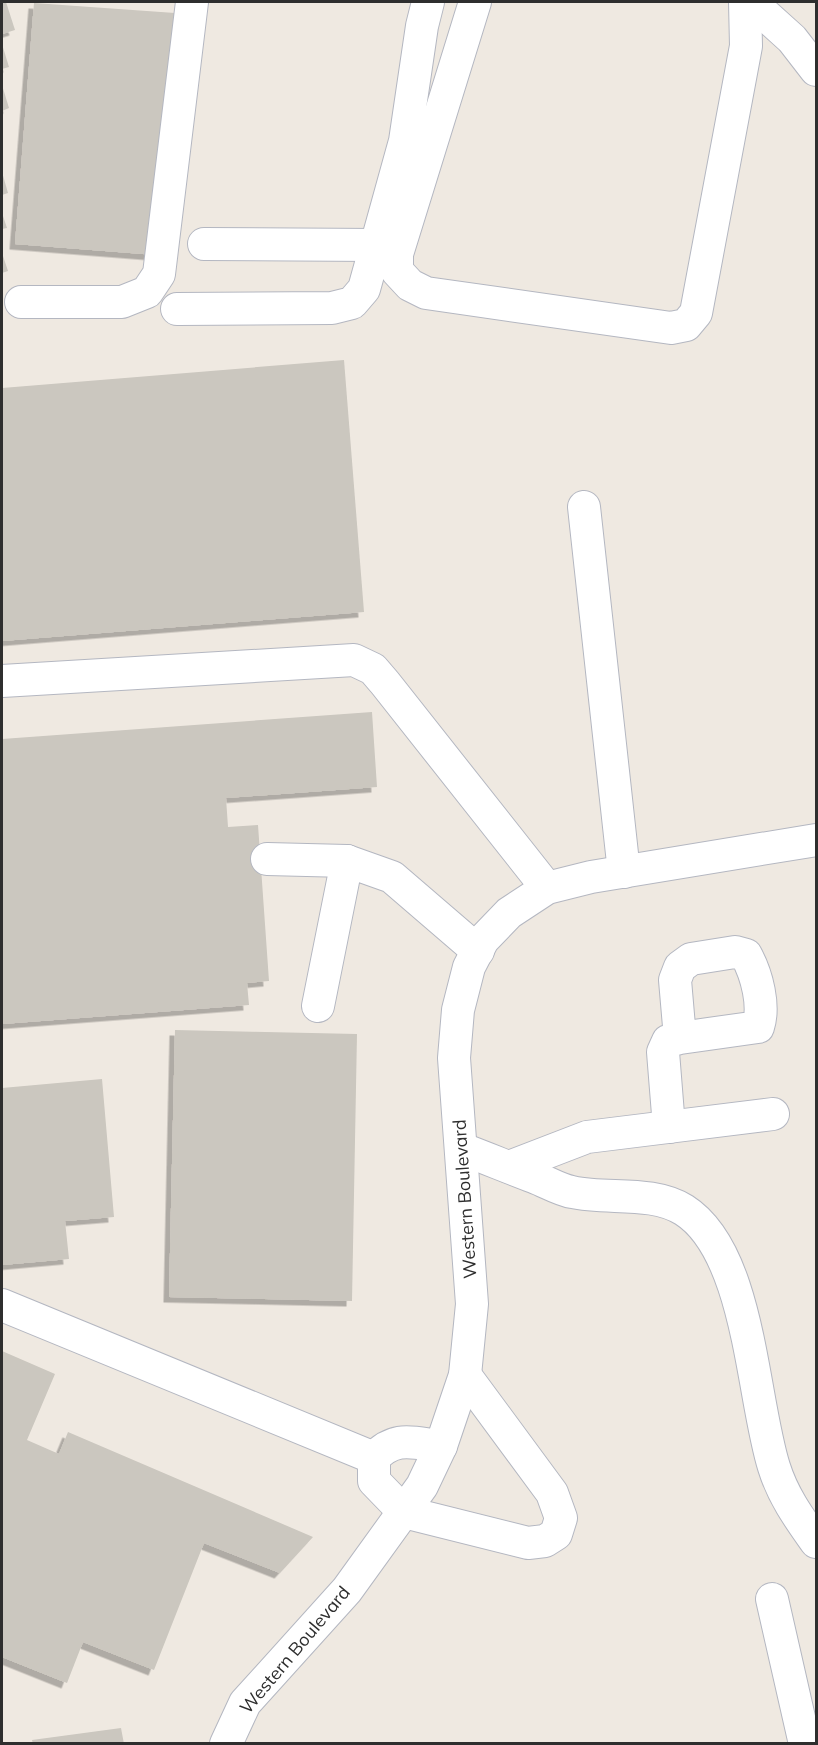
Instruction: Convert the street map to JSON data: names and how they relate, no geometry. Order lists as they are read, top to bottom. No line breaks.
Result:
{"streets":{"street":["Western Boulevard"]}}
